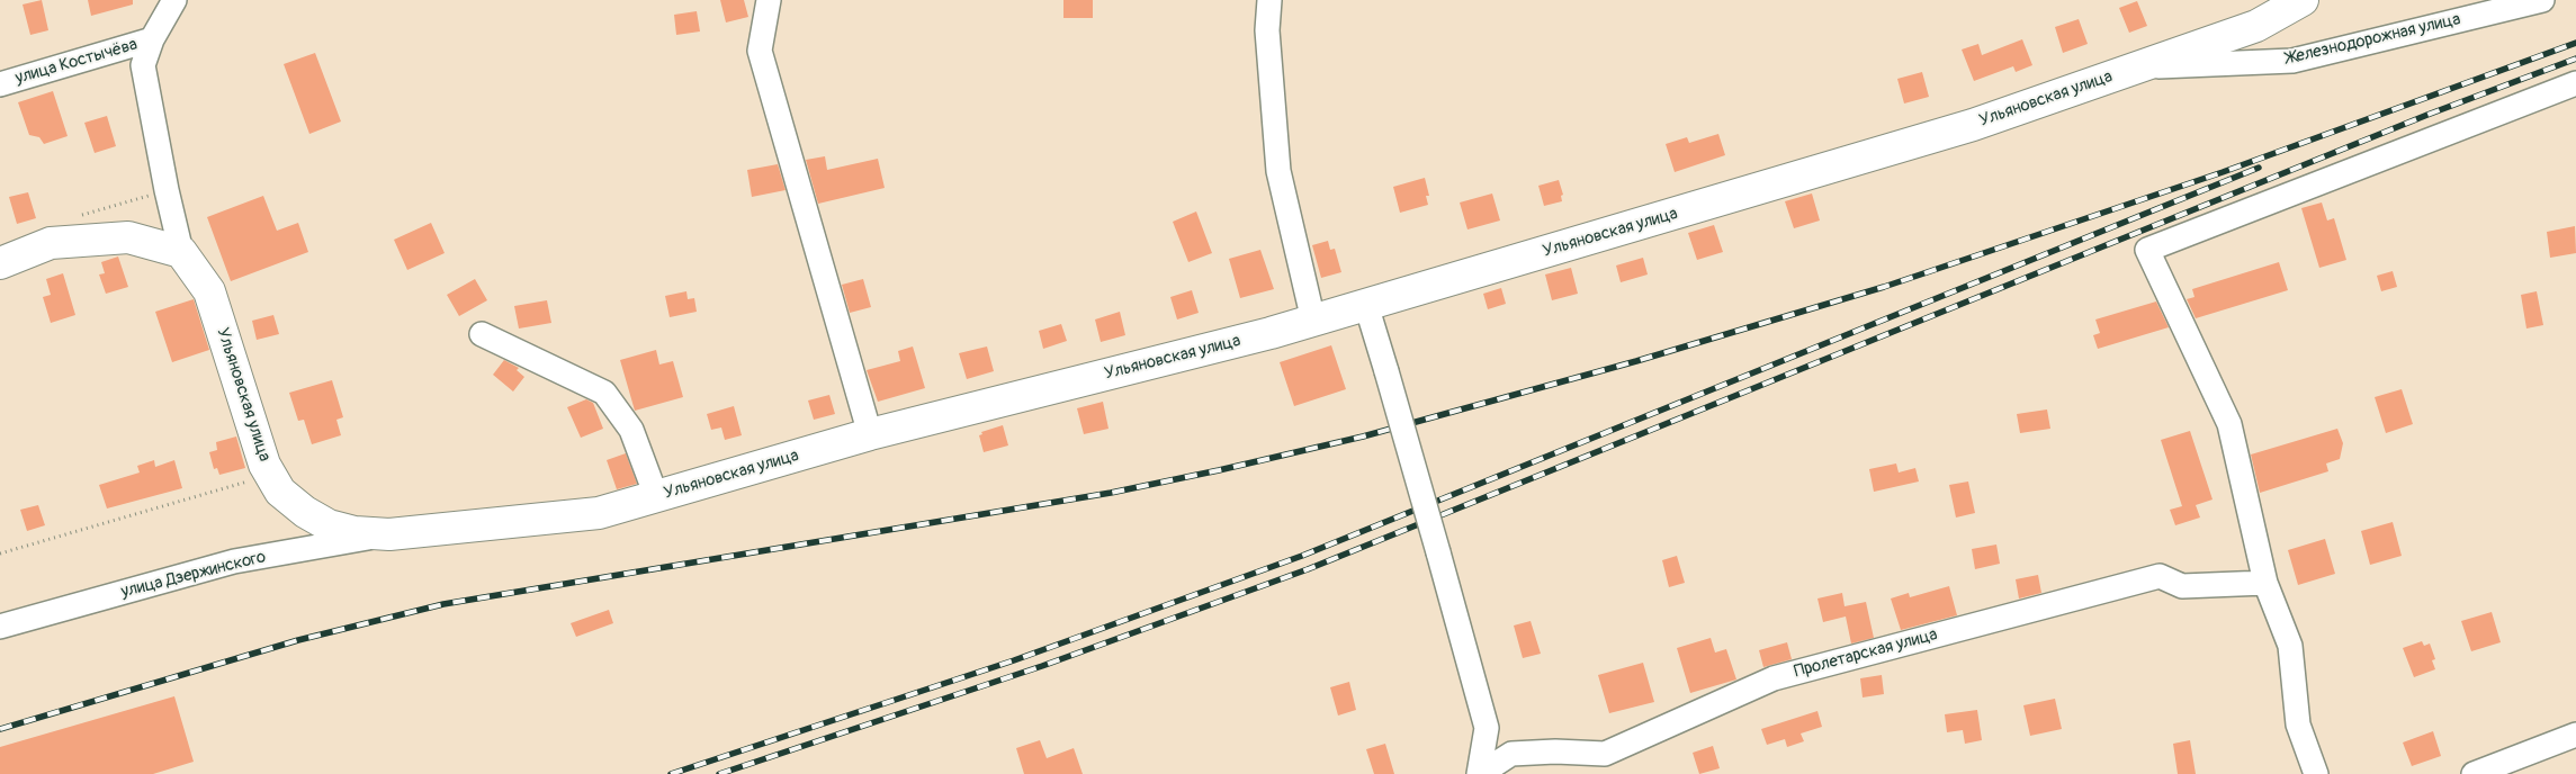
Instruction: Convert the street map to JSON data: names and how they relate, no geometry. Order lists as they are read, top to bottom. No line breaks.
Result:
{"streets":{"main road":["Ульяновская улица"],"street":["Железнодорожная улица","улица Костычёва","улица Дзержинского","Пролетарская улица"]},"crossings":[["Железнодорожная улица","Ульяновская улица"],["Ульяновская улица","улица Дзержинского"]]}
